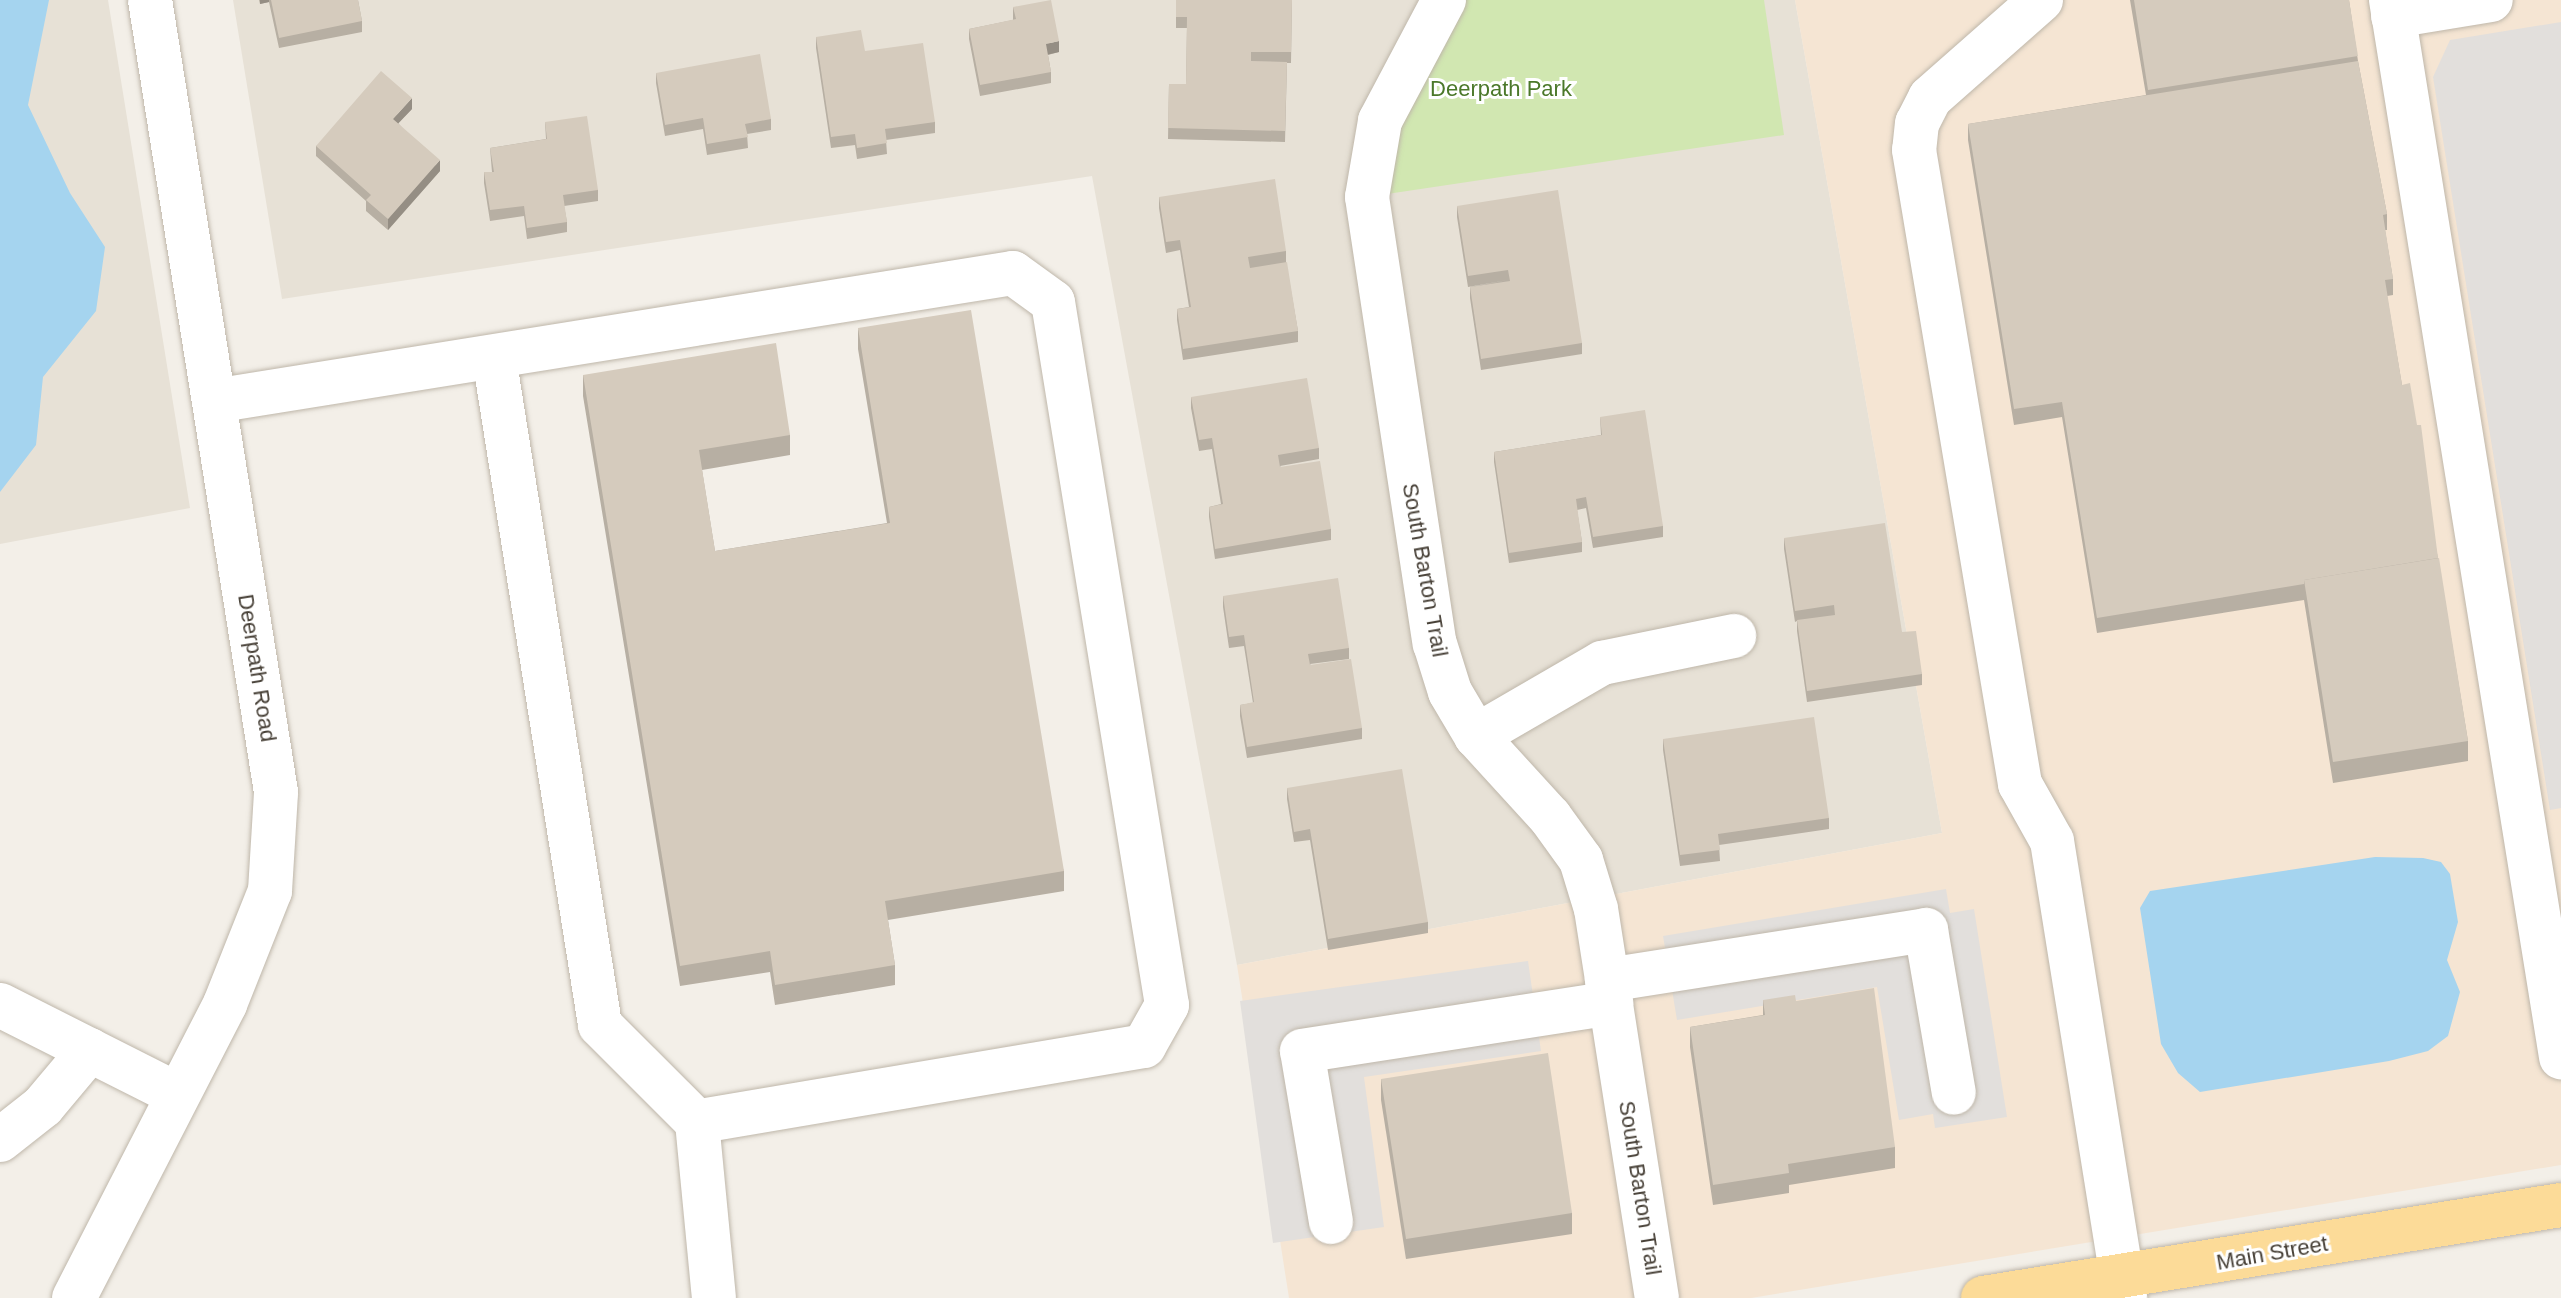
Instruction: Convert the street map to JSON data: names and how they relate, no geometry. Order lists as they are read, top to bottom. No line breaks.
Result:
{"streets":{"main road":["Main Street"],"street":["South Barton Trail","Deerpath Road"]},"parks":["Deerpath Park"]}
